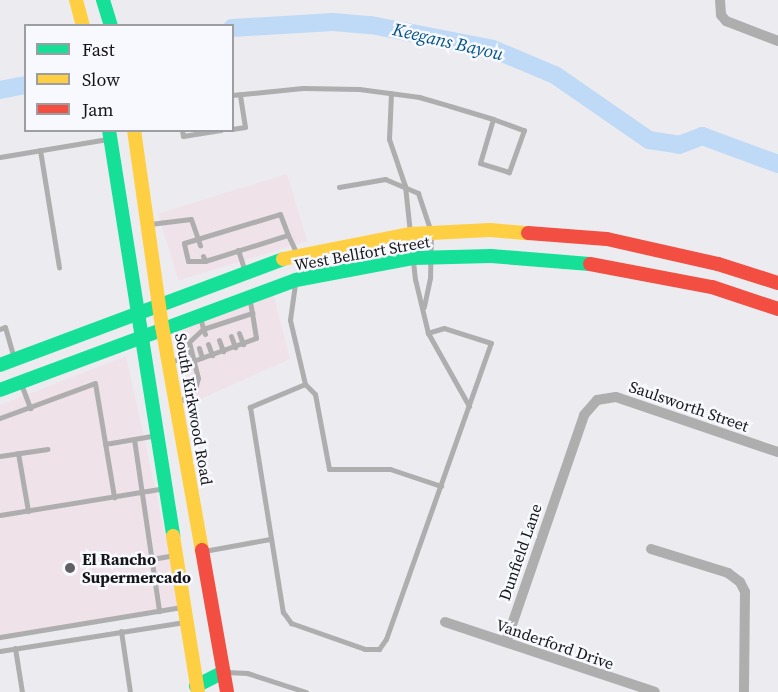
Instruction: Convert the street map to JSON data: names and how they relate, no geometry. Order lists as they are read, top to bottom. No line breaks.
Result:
{"streets":{"main road":["West Bellfort Street","South Kirkwood Road"],"street":["Saulsworth Street","Dunfield Lane","Vanderford Drive"]},"crossings":[["West Bellfort Street","South Kirkwood Road"],["Saulsworth Street","Dunfield Lane"],["Dunfield Lane","Vanderford Drive"]],"water":["Keegans Bayou"],"places":["El Rancho Supermercado"],"legend":["Fast","Slow","Jam"]}
